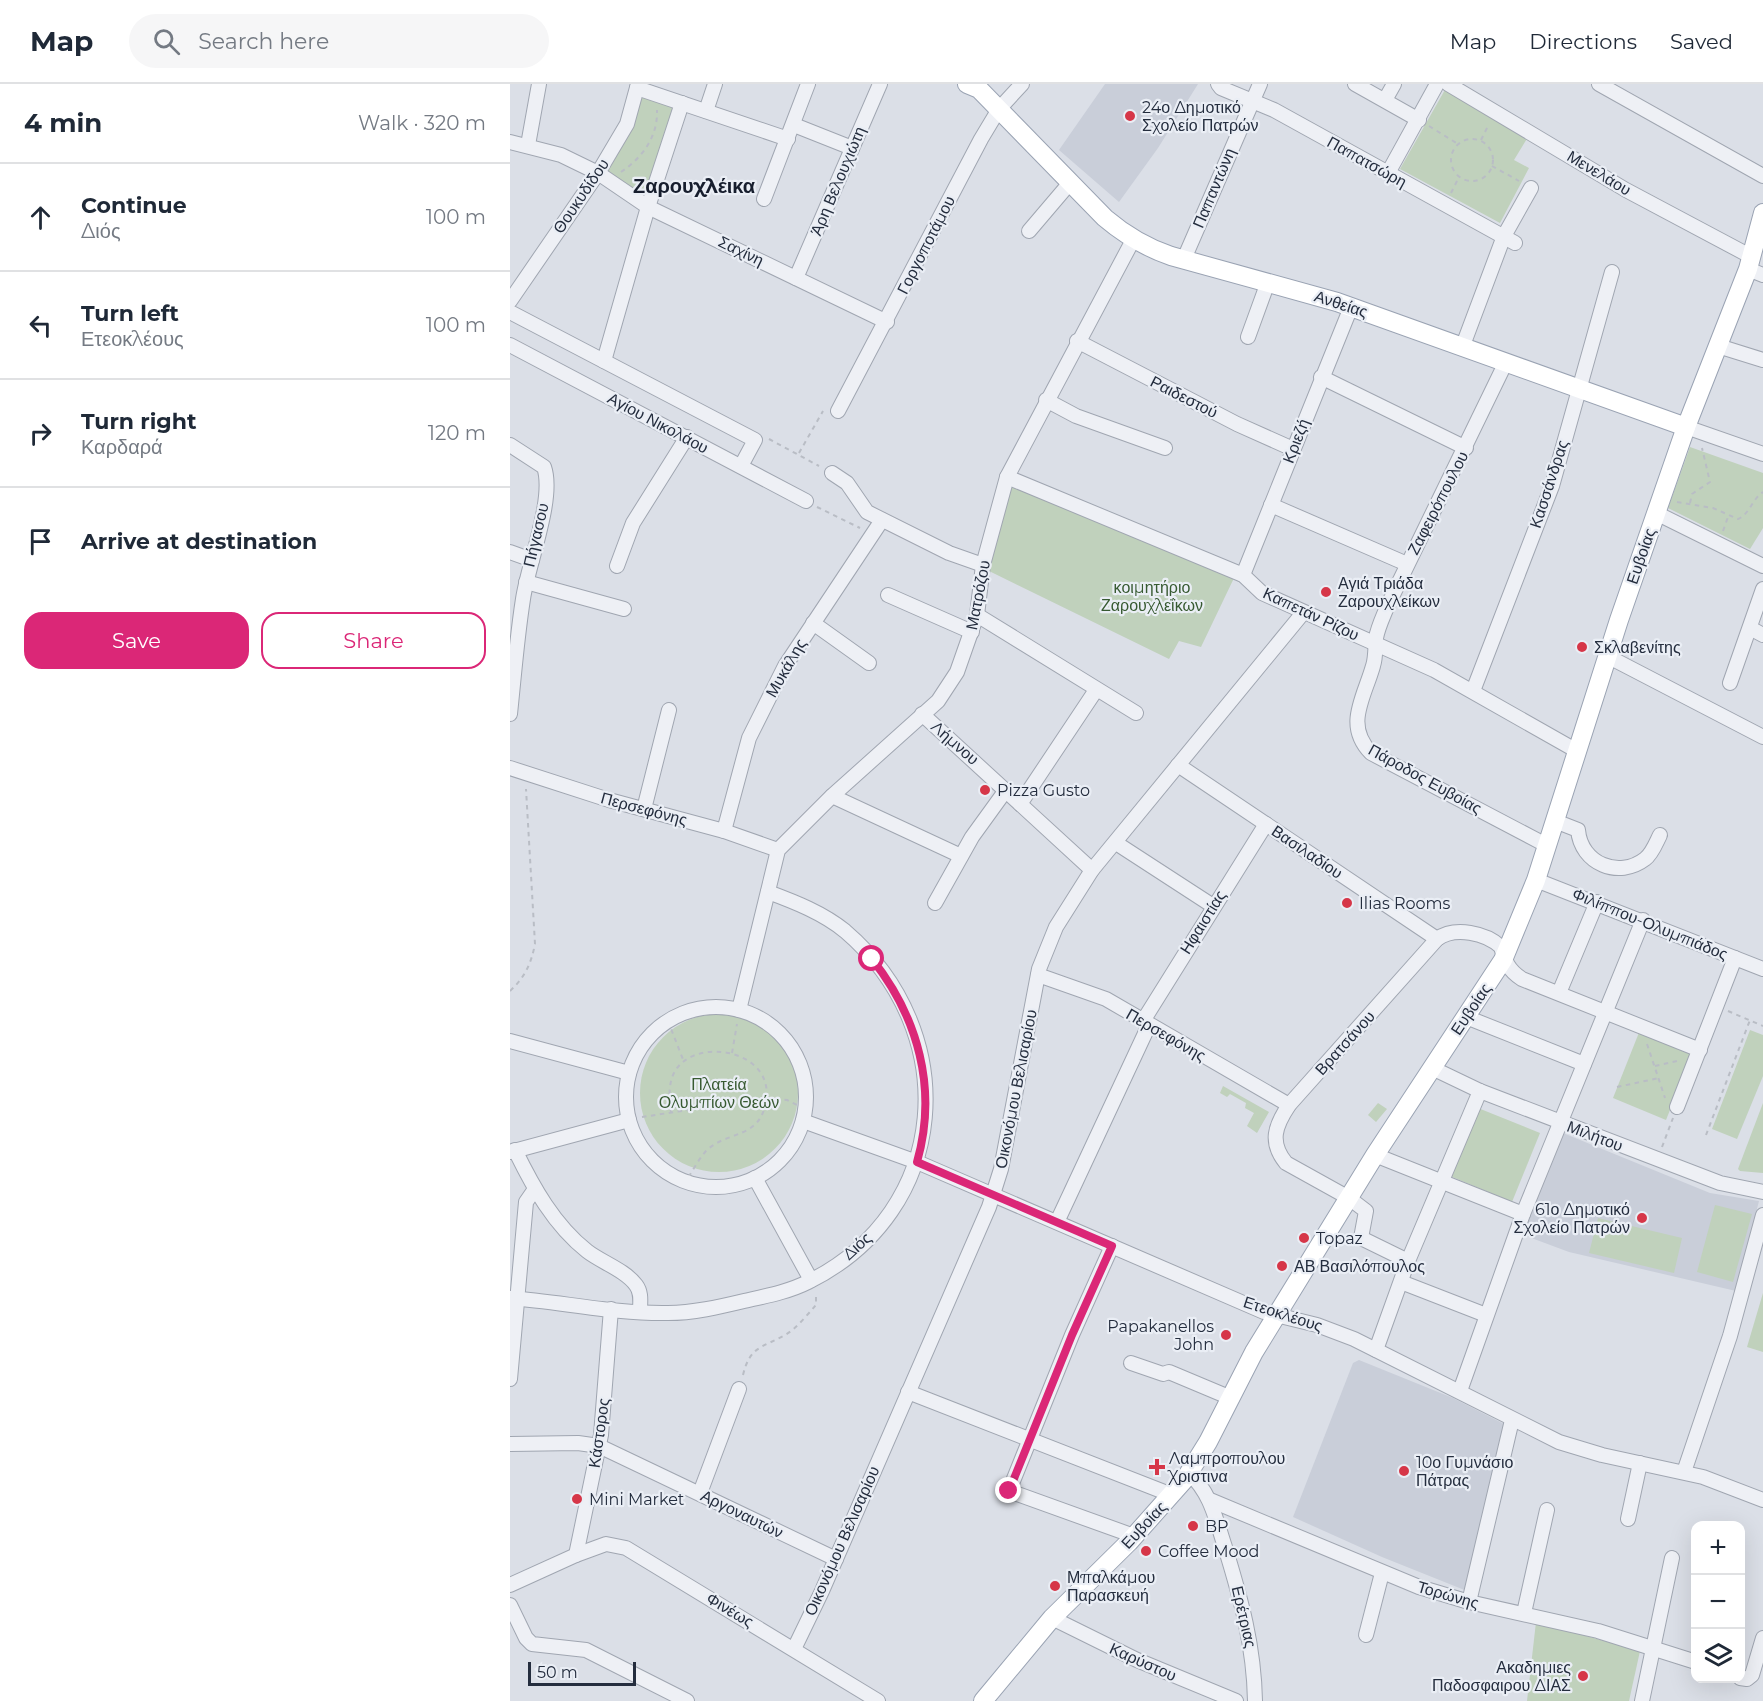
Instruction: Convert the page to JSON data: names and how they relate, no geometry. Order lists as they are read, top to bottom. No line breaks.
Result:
{"streets":{"main road":["Ανθείας","Ευβοίας"],"street":["Παπατσώρη","Μενελάου","Άρη Βελουχιώτη","Παπαντώνη","Θουκυδίδου","Γοργοποτάμου","Σαχίνη","Ραιδεστού","Αγίου Νικολάου","Κριεζή","Κασσάνδρας","Ζαφειρόπουλου","Πήγασου","Ματρόζου","Καπετάν Ρίζου","Μυκάλης","Λήμνου","Πάροδος Ευβοίας","Περσεφόνης","Βασιλαδίου","Ηφαιστίας","Φιλίππου-Ολυμπιάδος","Βρατσάνου","Οικονόμου Βελισαρίου","Μιλήτου","Διός","Ετεοκλέους","Κάστορος","Αργοναυτών","Τορώνης","Φινέως","Ερέτριας","Καρύστου"]},"crossings":[["Παπατσώρη","Παπαντώνη"],["Μενελάου","Ευβοίας"],["Άρη Βελουχιώτη","Σαχίνη"],["Παπαντώνη","Ανθείας"],["Θουκυδίδου","Σαχίνη"],["Γοργοποτάμου","Σαχίνη"],["Γοργοποτάμου","Ανθείας"],["Ανθείας","Κριεζή"],["Ανθείας","Κασσάνδρας"],["Ανθείας","Ζαφειρόπουλου"],["Ανθείας","Ευβοίας"],["Ανθείας","Ματρόζου"],["Ραιδεστού","Κριεζή"],["Ραιδεστού","Ματρόζου"],["Κριεζή","Καπετάν Ρίζου"],["Κασσάνδρας","Καπετάν Ρίζου"],["Ζαφειρόπουλου","Καπετάν Ρίζου"],["Ζαφειρόπουλου","Πάροδος Ευβοίας"],["Ευβοίας","Καπετάν Ρίζου"],["Ευβοίας","Πάροδος Ευβοίας"],["Ευβοίας","Φιλίππου-Ολυμπιάδος"],["Ευβοίας","Βρατσάνου"],["Ευβοίας","Μιλήτου"],["Ευβοίας","Ετεοκλέους"],["Ευβοίας","Ερέτριας"],["Ευβοίας","Καρύστου"],["Ματρόζου","Καπετάν Ρίζου"],["Ματρόζου","Λήμνου"],["Ματρόζου","Περσεφόνης"],["Καπετάν Ρίζου","Πάροδος Ευβοίας"],["Καπετάν Ρίζου","Οικονόμου Βελισαρίου"],["Μυκάλης","Περσεφόνης"],["Λήμνου","Οικονόμου Βελισαρίου"],["Περσεφόνης","Ηφαιστίας"],["Περσεφόνης","Βρατσάνου"],["Περσεφόνης","Οικονόμου Βελισαρίου"],["Βασιλαδίου","Ηφαιστίας"],["Βασιλαδίου","Βρατσάνου"],["Βασιλαδίου","Οικονόμου Βελισαρίου"],["Ηφαιστίας","Ετεοκλέους"],["Οικονόμου Βελισαρίου","Ετεοκλέους"],["Οικονόμου Βελισαρίου","Αργοναυτών"],["Οικονόμου Βελισαρίου","Φινέως"],["Διός","Ετεοκλέους"],["Διός","Κάστορος"],["Κάστορος","Αργοναυτών"],["Κάστορος","Φινέως"],["Τορώνης","Ερέτριας"]],"districts":["Ζαρουχλέικα"],"parks":["κοιμητήριο Ζαρουχλεΐκων","Πλατεία Ολυμπίων Θεών"],"places":{"other":["24ο Δημοτικό Σχολείο Πατρών","Αγιά Τριάδα Ζαρουχλείκων","Σκλαβενίτης","Pizza Gusto","Ilias Rooms","61ο Δημοτικό Σχολείο Πατρών","Topaz","ΑΒ Βασιλόπουλος","Papakanellos John","10ο Γυμνάσιο Πάτρας","Mini Market","BP","Coffee Mood","Μπαλκάμου Παρασκευή","Ακαδημιες Παδοσφαιρου ΔΙΑΣ"],"health":["Λαμπροπουλου Χριστινα"]},"scale_bar":"50 m","page":{"header":"Map","search":"Search here","nav":["Map","Directions","Saved"],"heading":["4 min","Walk · 320 m"],"list":[["Continue","Διός","100 m"],["Turn left","Ετεοκλέους","100 m"],["Turn right","Καρδαρά","120 m"],"Arrive at destination"],"buttons":["Save","Share"],"map_buttons":["+","−"],"scale":"50 m"}}
